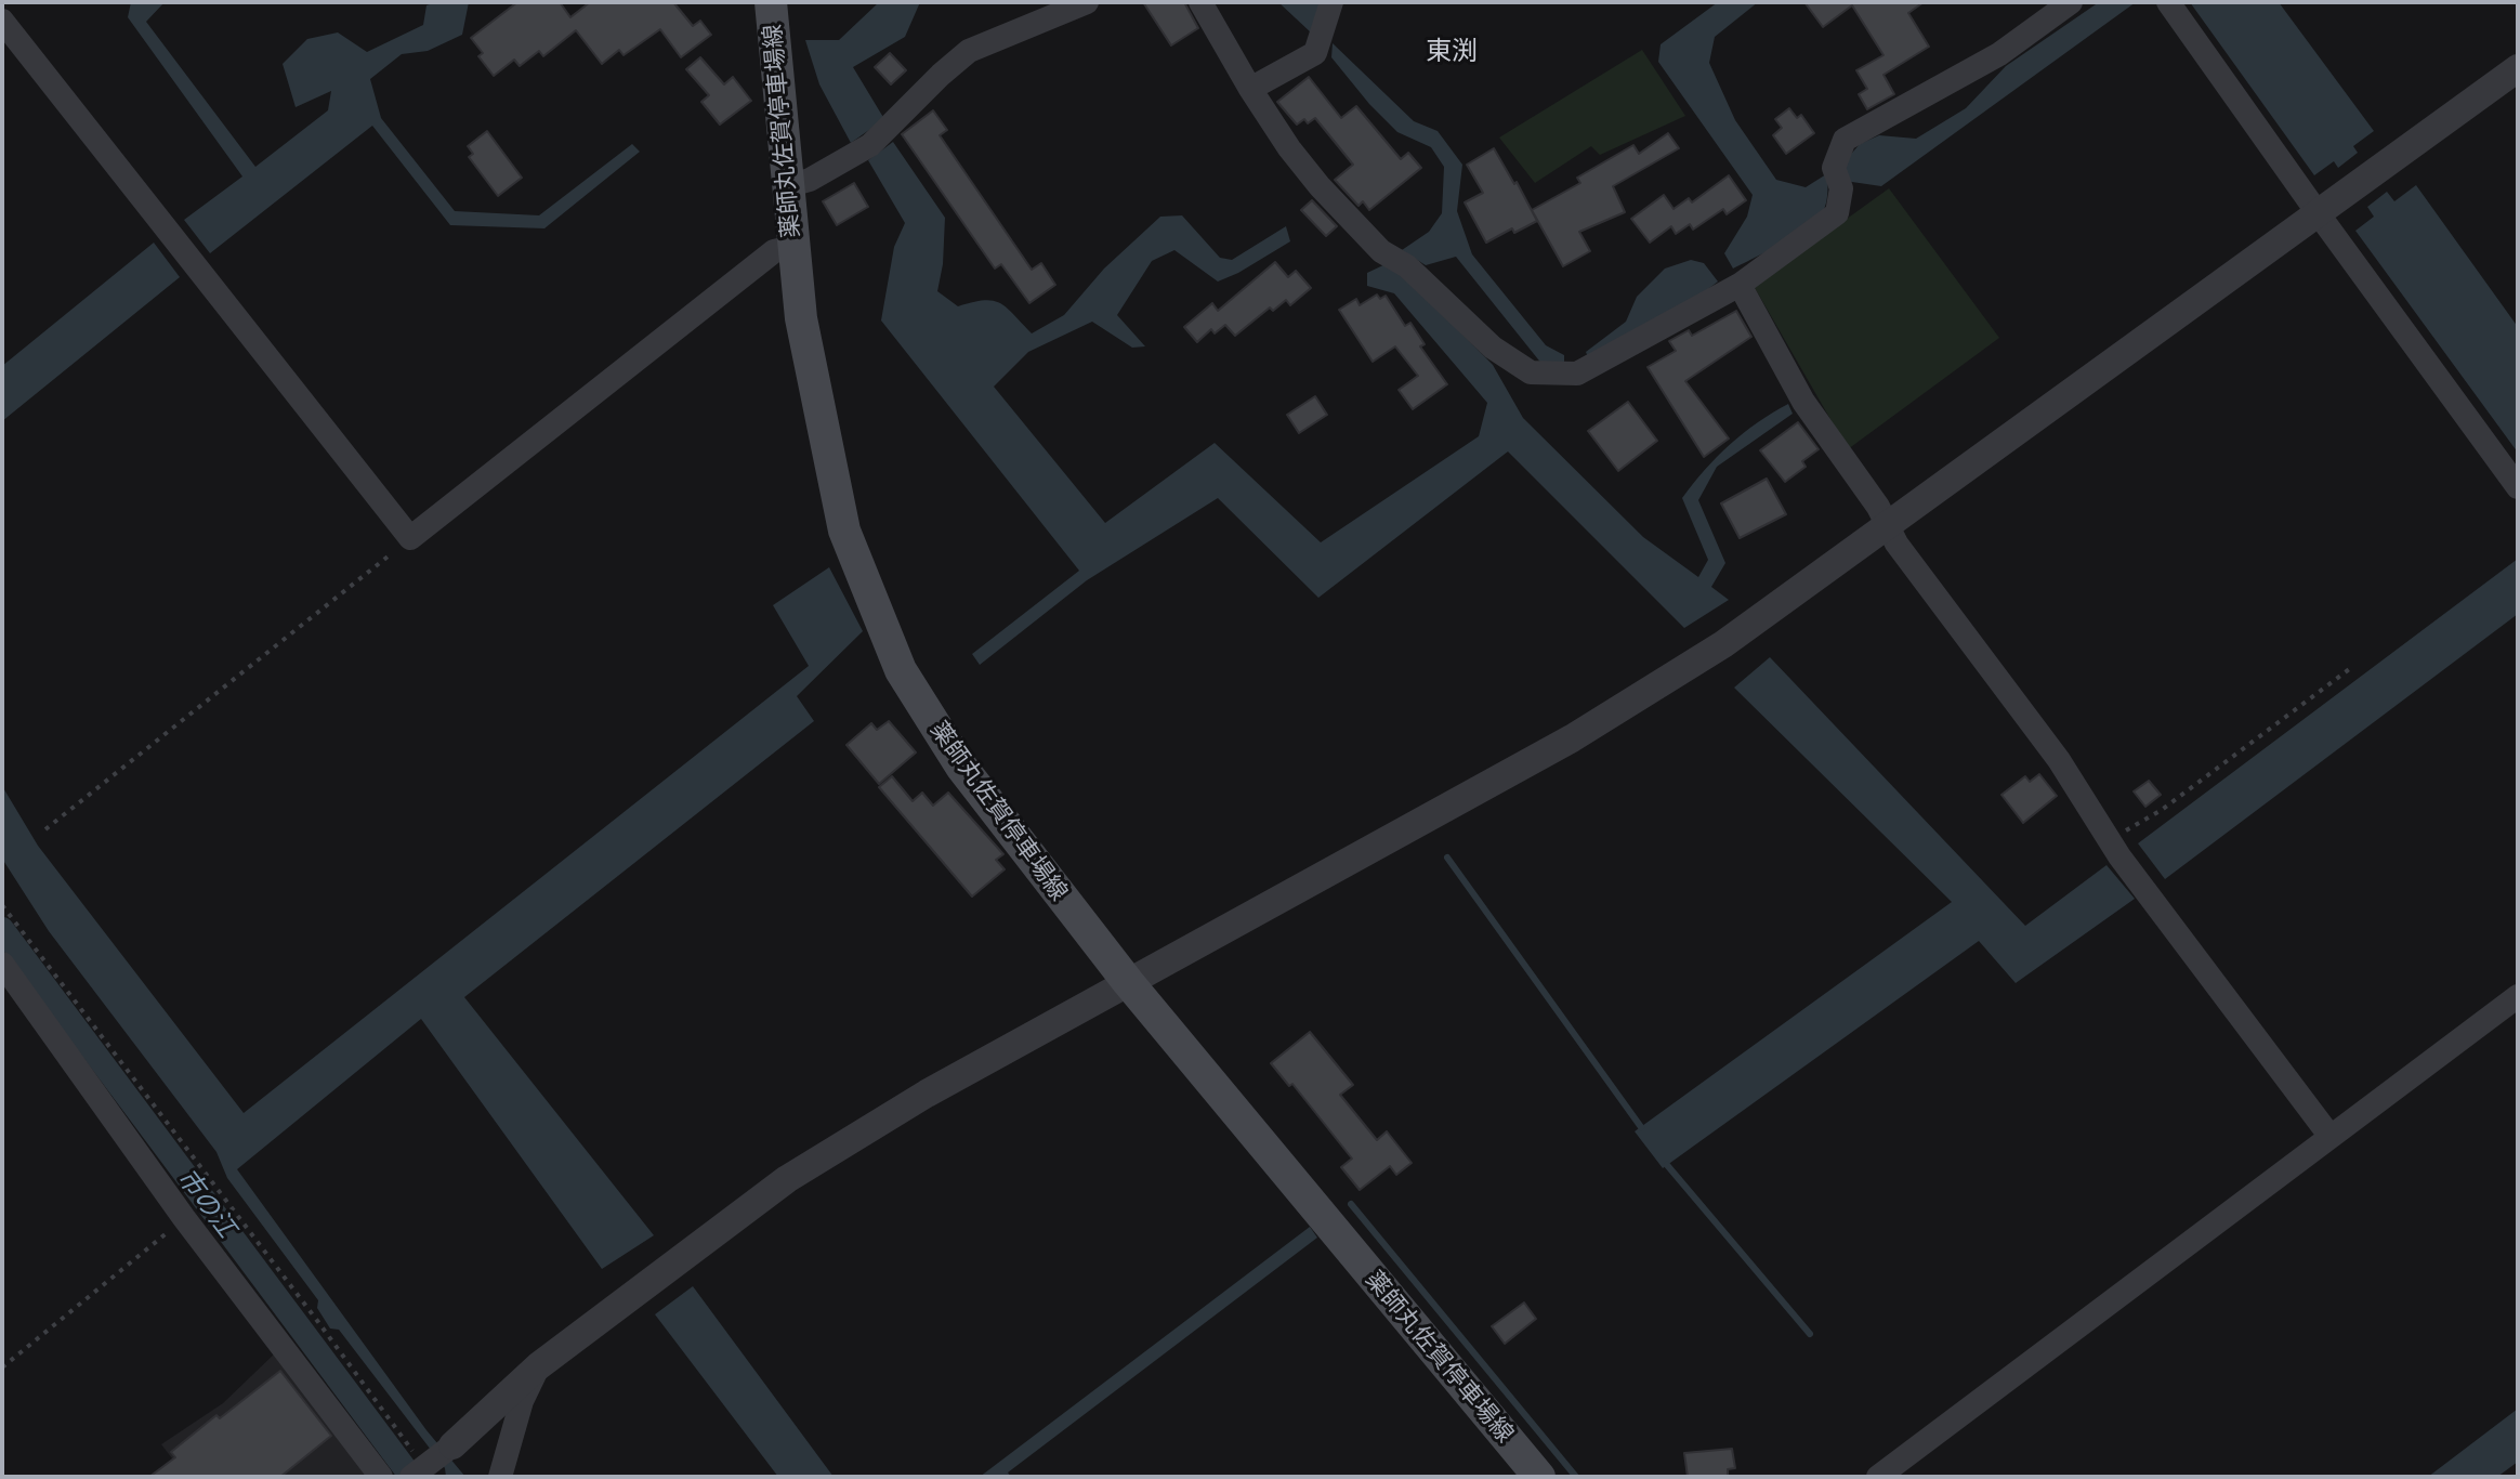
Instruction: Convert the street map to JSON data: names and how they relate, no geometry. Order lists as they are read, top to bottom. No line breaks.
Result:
{"streets":{"main road":["薬師丸佐賀停車場線"]},"districts":["東渕"],"water":["市の江"]}
